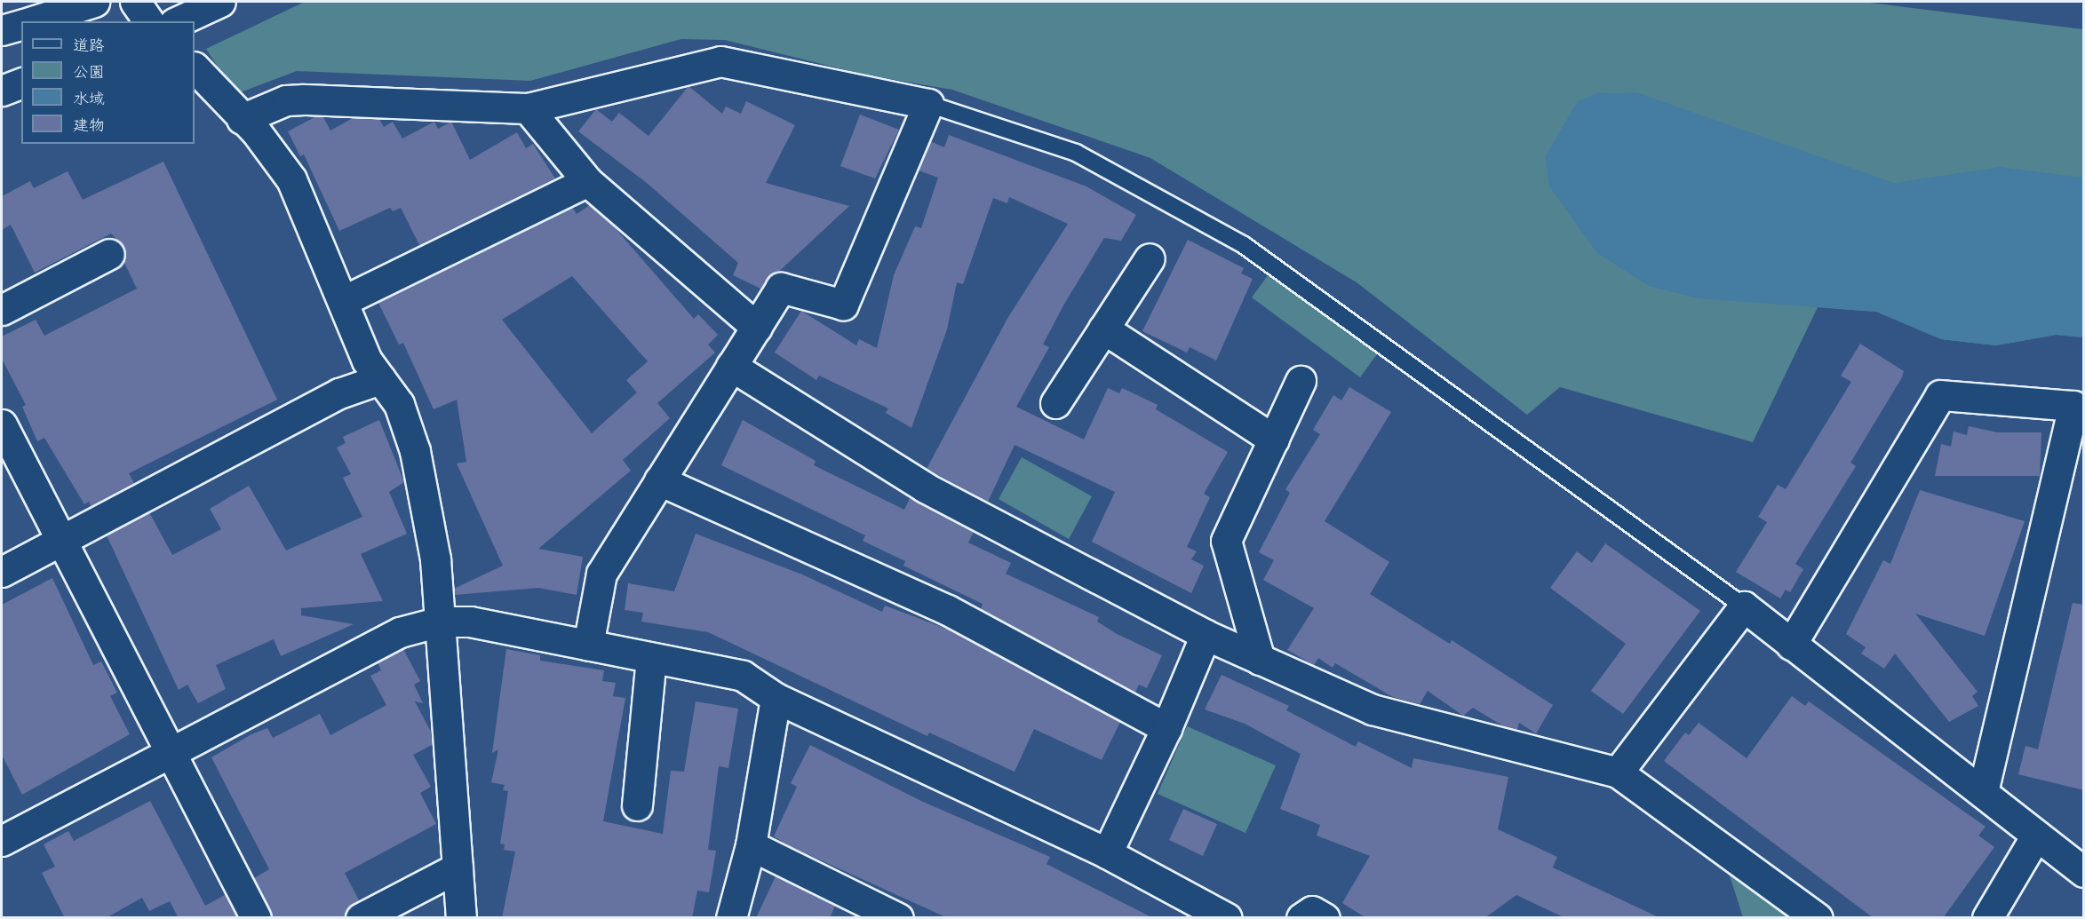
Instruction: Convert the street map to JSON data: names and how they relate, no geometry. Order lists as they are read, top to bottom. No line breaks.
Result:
{"legend":["道路","公園","水域","建物"]}
